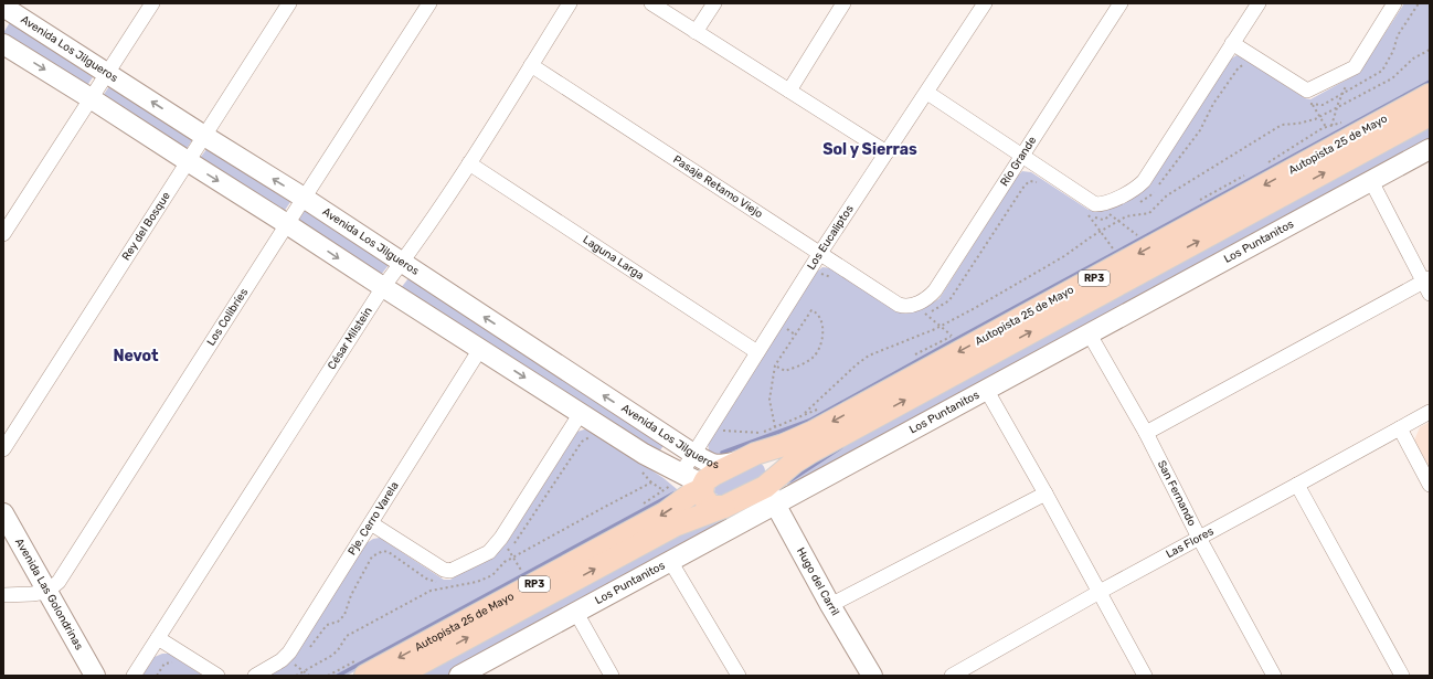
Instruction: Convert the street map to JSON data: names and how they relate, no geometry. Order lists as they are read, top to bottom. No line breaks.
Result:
{"streets":{"main road":["Autopista 25 de Mayo","RP3"],"street":["Avenida Los Jilgueros","Río Grande","Pasaje Retamo Viejo","Rey del Bosque","Los Eucaliptos","Los Puntanitos","Laguna Larga","Los Colibríes","César Milstein","San Fernando","Pje. Cerro Varela","Las Flores","Hugo del Carril","Avenida Las Golondrinas"]},"crossings":[["Avenida Los Jilgueros","Autopista 25 de Mayo"],["Avenida Los Jilgueros","Rey del Bosque"],["Avenida Los Jilgueros","Los Eucaliptos"],["Avenida Los Jilgueros","RP3"],["Avenida Los Jilgueros","Los Colibríes"],["Avenida Los Jilgueros","César Milstein"],["Autopista 25 de Mayo","Los Puntanitos"],["Autopista 25 de Mayo","RP3"],["Autopista 25 de Mayo","Hugo del Carril"],["Río Grande","Pasaje Retamo Viejo"],["Pasaje Retamo Viejo","Los Eucaliptos"],["Pasaje Retamo Viejo","César Milstein"],["Los Eucaliptos","Laguna Larga"],["Los Puntanitos","RP3"],["Los Puntanitos","San Fernando"],["Los Puntanitos","Hugo del Carril"],["Laguna Larga","César Milstein"],["RP3","Hugo del Carril"],["Los Colibríes","Avenida Las Golondrinas"],["San Fernando","Las Flores"]],"districts":["Sol y Sierras","Nevot"]}
